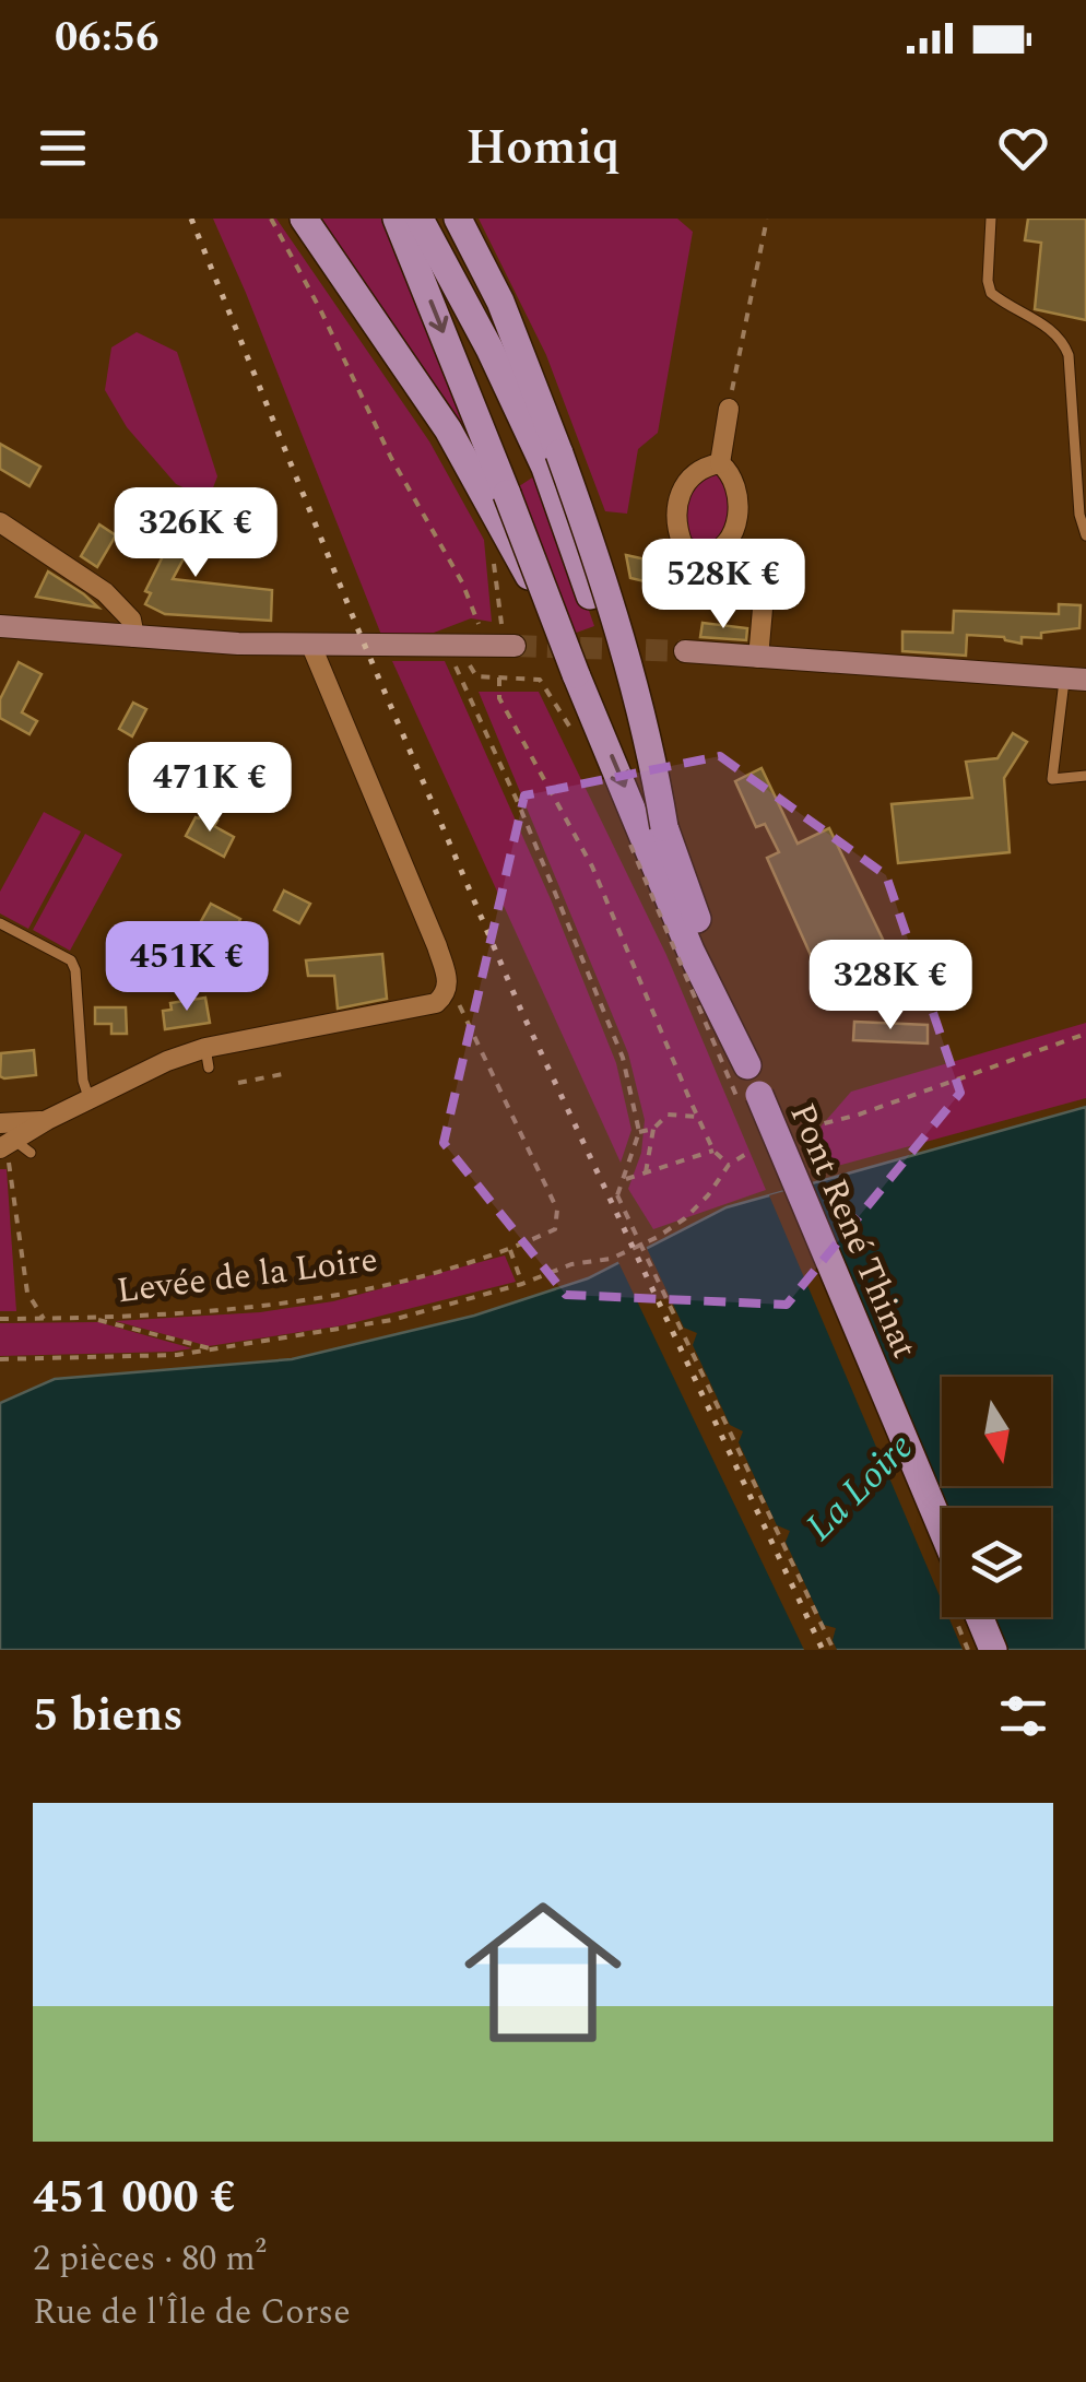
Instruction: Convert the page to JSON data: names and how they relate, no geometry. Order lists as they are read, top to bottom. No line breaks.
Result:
{"streets":{"main road":["Pont René Thinat"],"path":["Levée de la Loire"]},"water":["La Loire"],"north":"bottom","page":{"status":"06:56","header":"Homiq","price":["326K €","528K €","471K €","451K €","328K €"],"heading":"5 biens","list":[{"name":"451 000 €","note":"2 pièces · 80 m² · Rue de l'Île de Corse"}]}}
